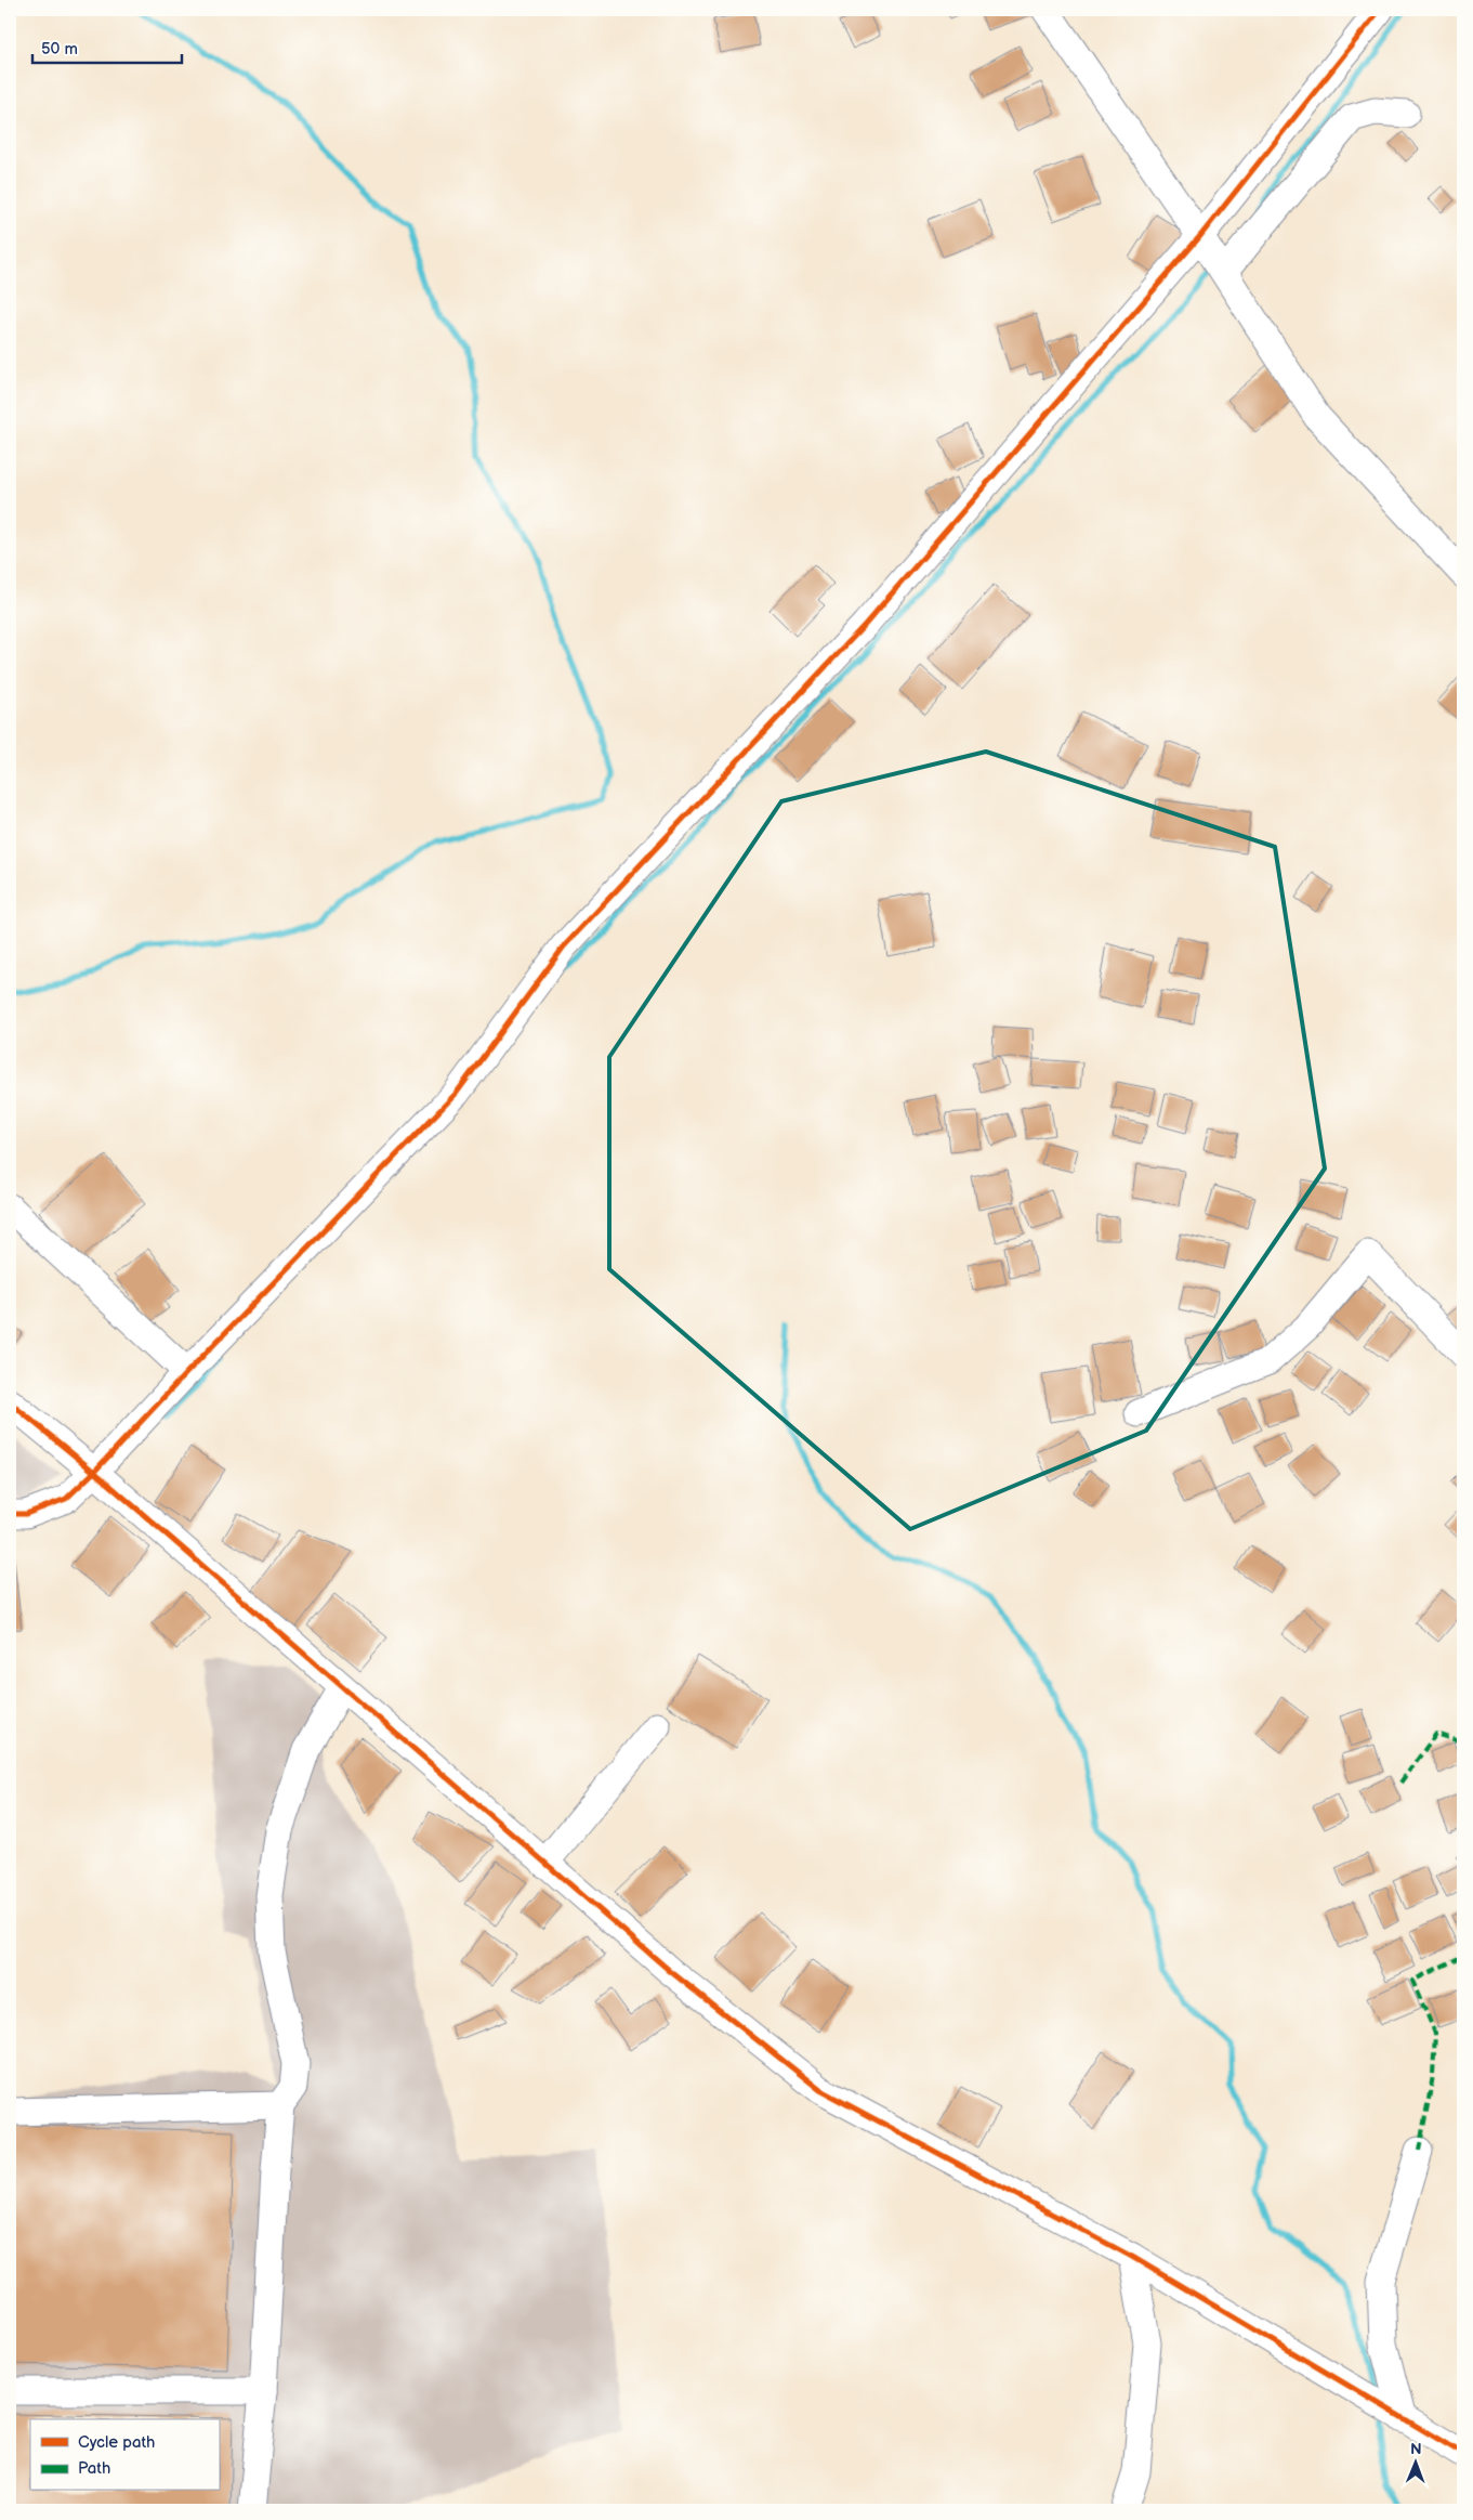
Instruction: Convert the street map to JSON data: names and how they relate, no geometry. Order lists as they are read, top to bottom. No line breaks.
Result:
{"legend":["Cycle path","Path"],"scale_bar":"50 m","north":"top"}
